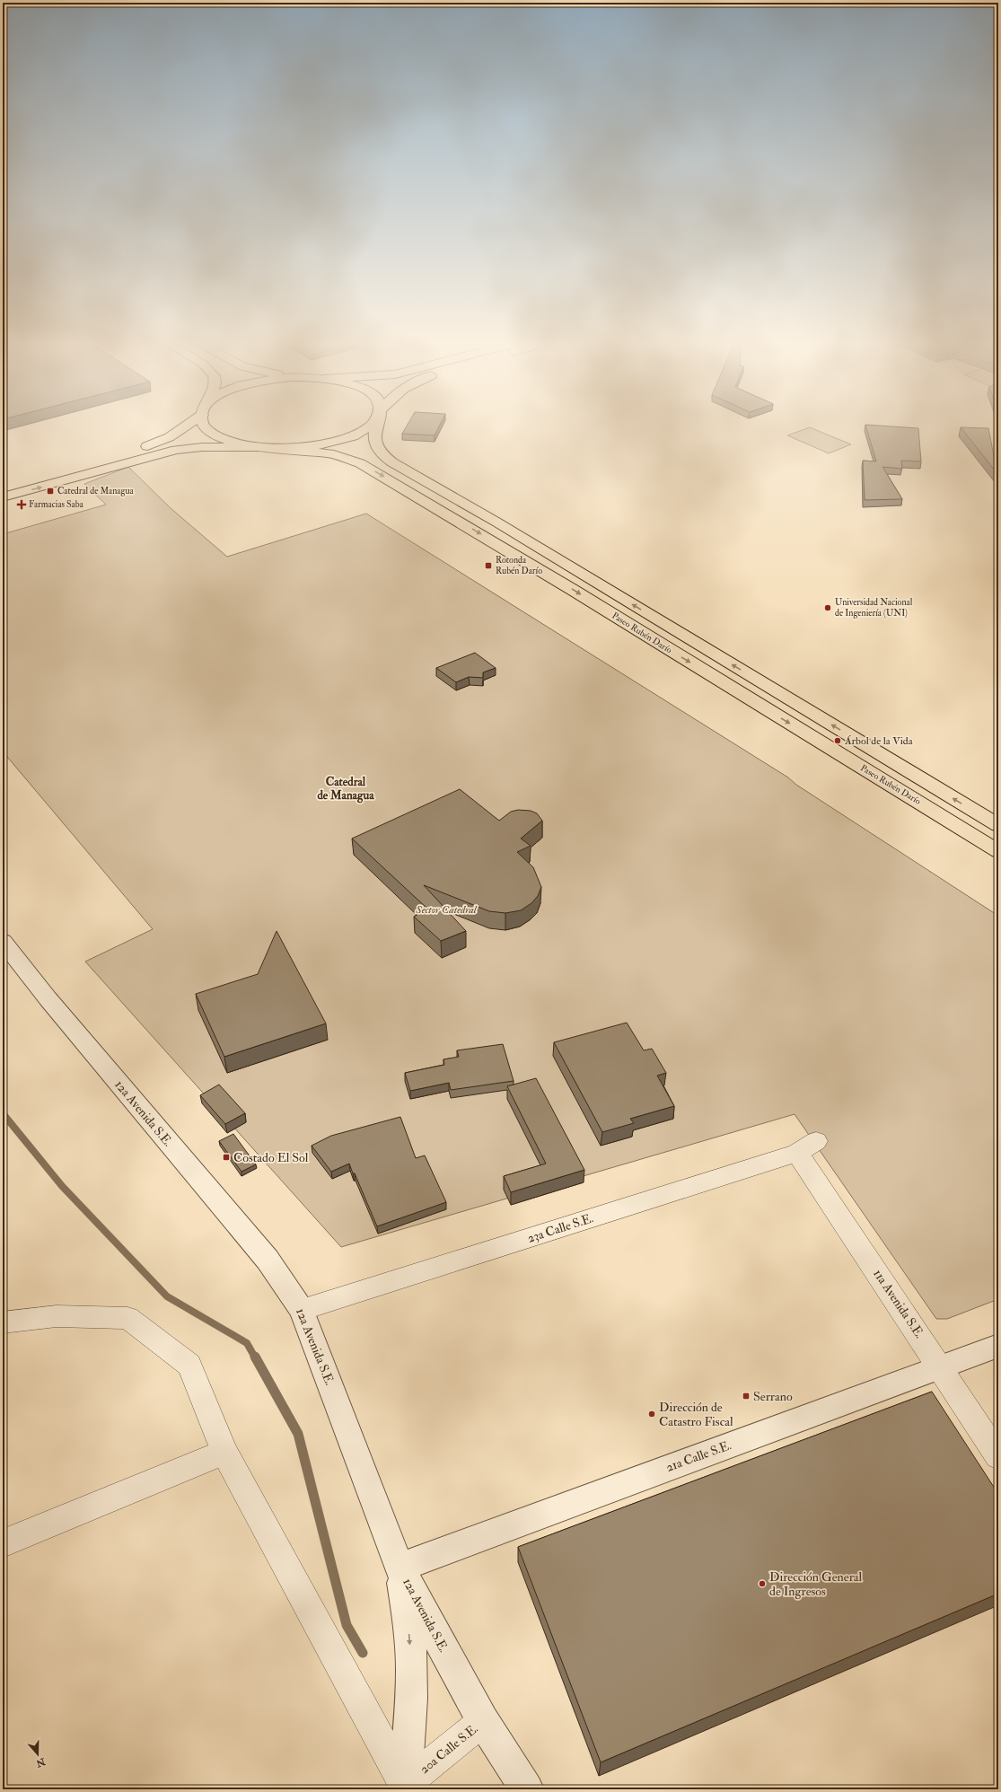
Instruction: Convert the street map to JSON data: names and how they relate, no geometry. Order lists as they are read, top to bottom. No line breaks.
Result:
{"streets":{"main road":["Paseo Rubén Darío"],"street":["12a Avenida S.E.","23a Calle S.E.","11a Avenida S.E.","21a Calle S.E.","20a Calle S.E."]},"crossings":[["12a Avenida S.E.","23a Calle S.E."],["12a Avenida S.E.","21a Calle S.E."],["12a Avenida S.E.","20a Calle S.E."],["23a Calle S.E.","11a Avenida S.E."],["11a Avenida S.E.","21a Calle S.E."]],"districts":["Catedral de Managua"],"parks":["Sector Catedral"],"places":{"transit":["Catedral de Managua","Rotonda Rubén Darío","Costado El Sol","Serrano"],"health":["Farmacias Saba"],"other":["Universidad Nacional de Ingeniería (UNI)","Árbol de la Vida","Dirección de Catastro Fiscal","Dirección General de Ingresos"]},"north":"bottom"}
